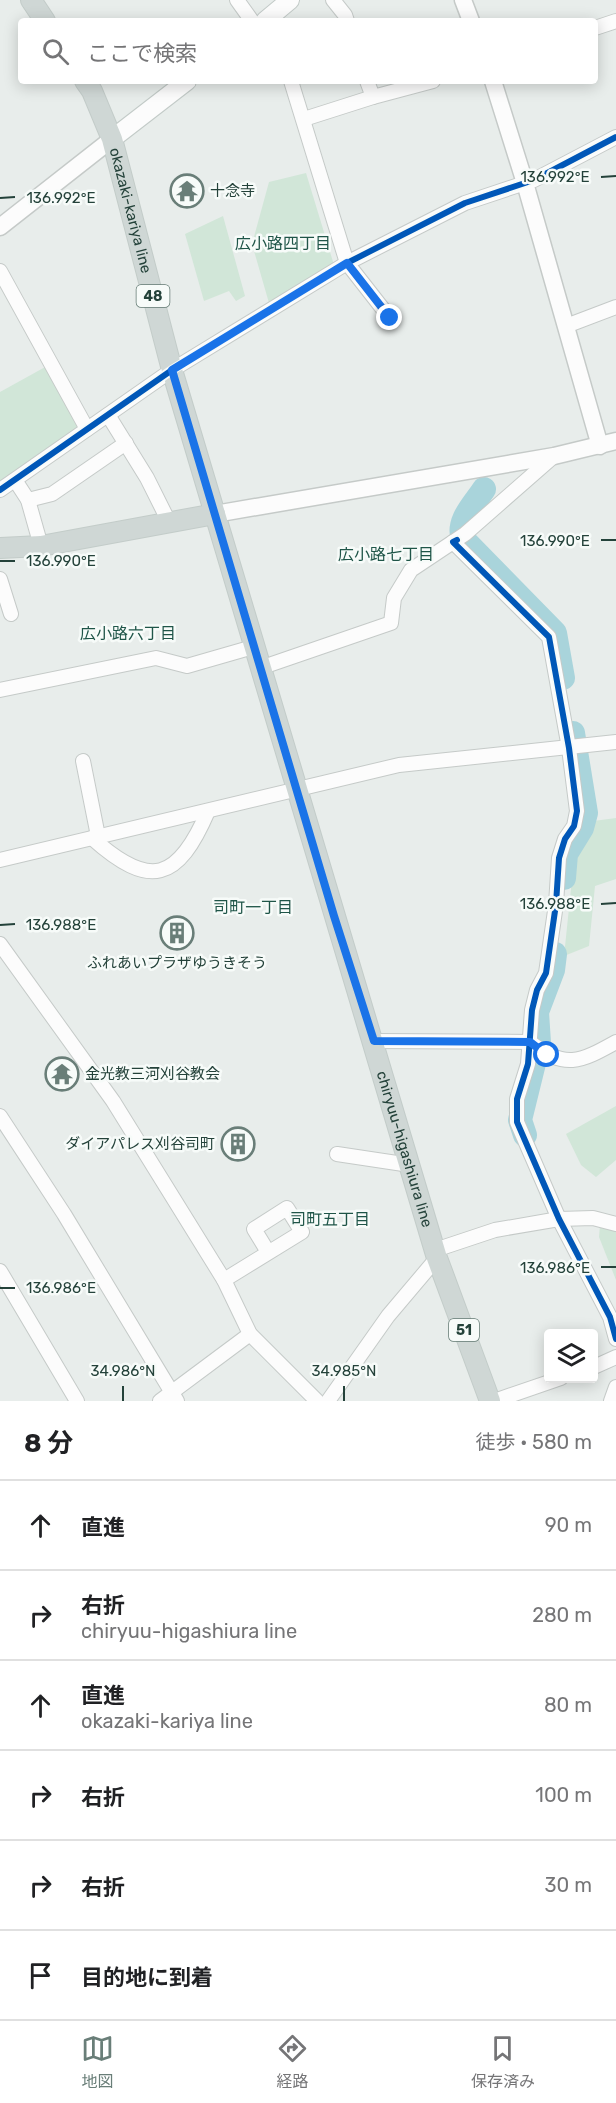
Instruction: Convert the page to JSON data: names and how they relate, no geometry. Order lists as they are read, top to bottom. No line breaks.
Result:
{"streets":{"main road":["okazaki-kariya line","48","chiryuu-higashiura line","51"]},"crossings":[["okazaki-kariya line","chiryuu-higashiura line"]],"districts":["広小路四丁目","広小路七丁目","広小路六丁目","司町一丁目","司町五丁目"],"places":{"temple":["十念寺","金光教三河刈谷教会"],"building":["ふれあいプラザゆうきそう","ダイアパレス刈谷司町"]},"page":{"search":"ここで検索","heading":["8 分","徒歩 · 580 m"],"list":[["直進","90 m"],["右折","chiryuu-higashiura line","280 m"],["直進","okazaki-kariya line","80 m"],["右折","100 m"],["右折","30 m"],"目的地に到着"],"nav":["地図","経路","保存済み"]},"coordinates":["136.992°E","136.990°E","136.988°E","136.986°E","34.986°N","34.985°N"]}
